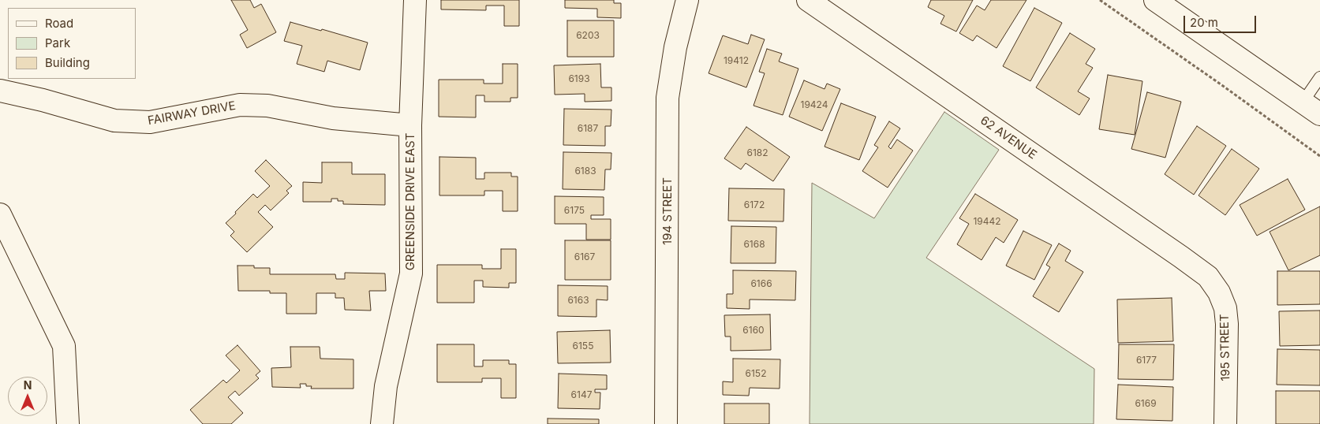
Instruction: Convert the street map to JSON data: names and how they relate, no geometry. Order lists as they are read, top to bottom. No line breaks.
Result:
{"streets":{"street":["FAIRWAY DRIVE","62 AVENUE","GREENSIDE DRIVE EAST","194 STREET","195 STREET"]},"crossings":[["FAIRWAY DRIVE","GREENSIDE DRIVE EAST"],["62 AVENUE","195 STREET"]],"house_numbers":["6203","19412","6193","19424","6187","6182","6183","6172","6175","19442","6168","6167","6166","6163","6160","6155","6177","6152","6147","6169"],"legend":["Road","Park","Building"],"scale_bar":"20 m","north":"top"}
